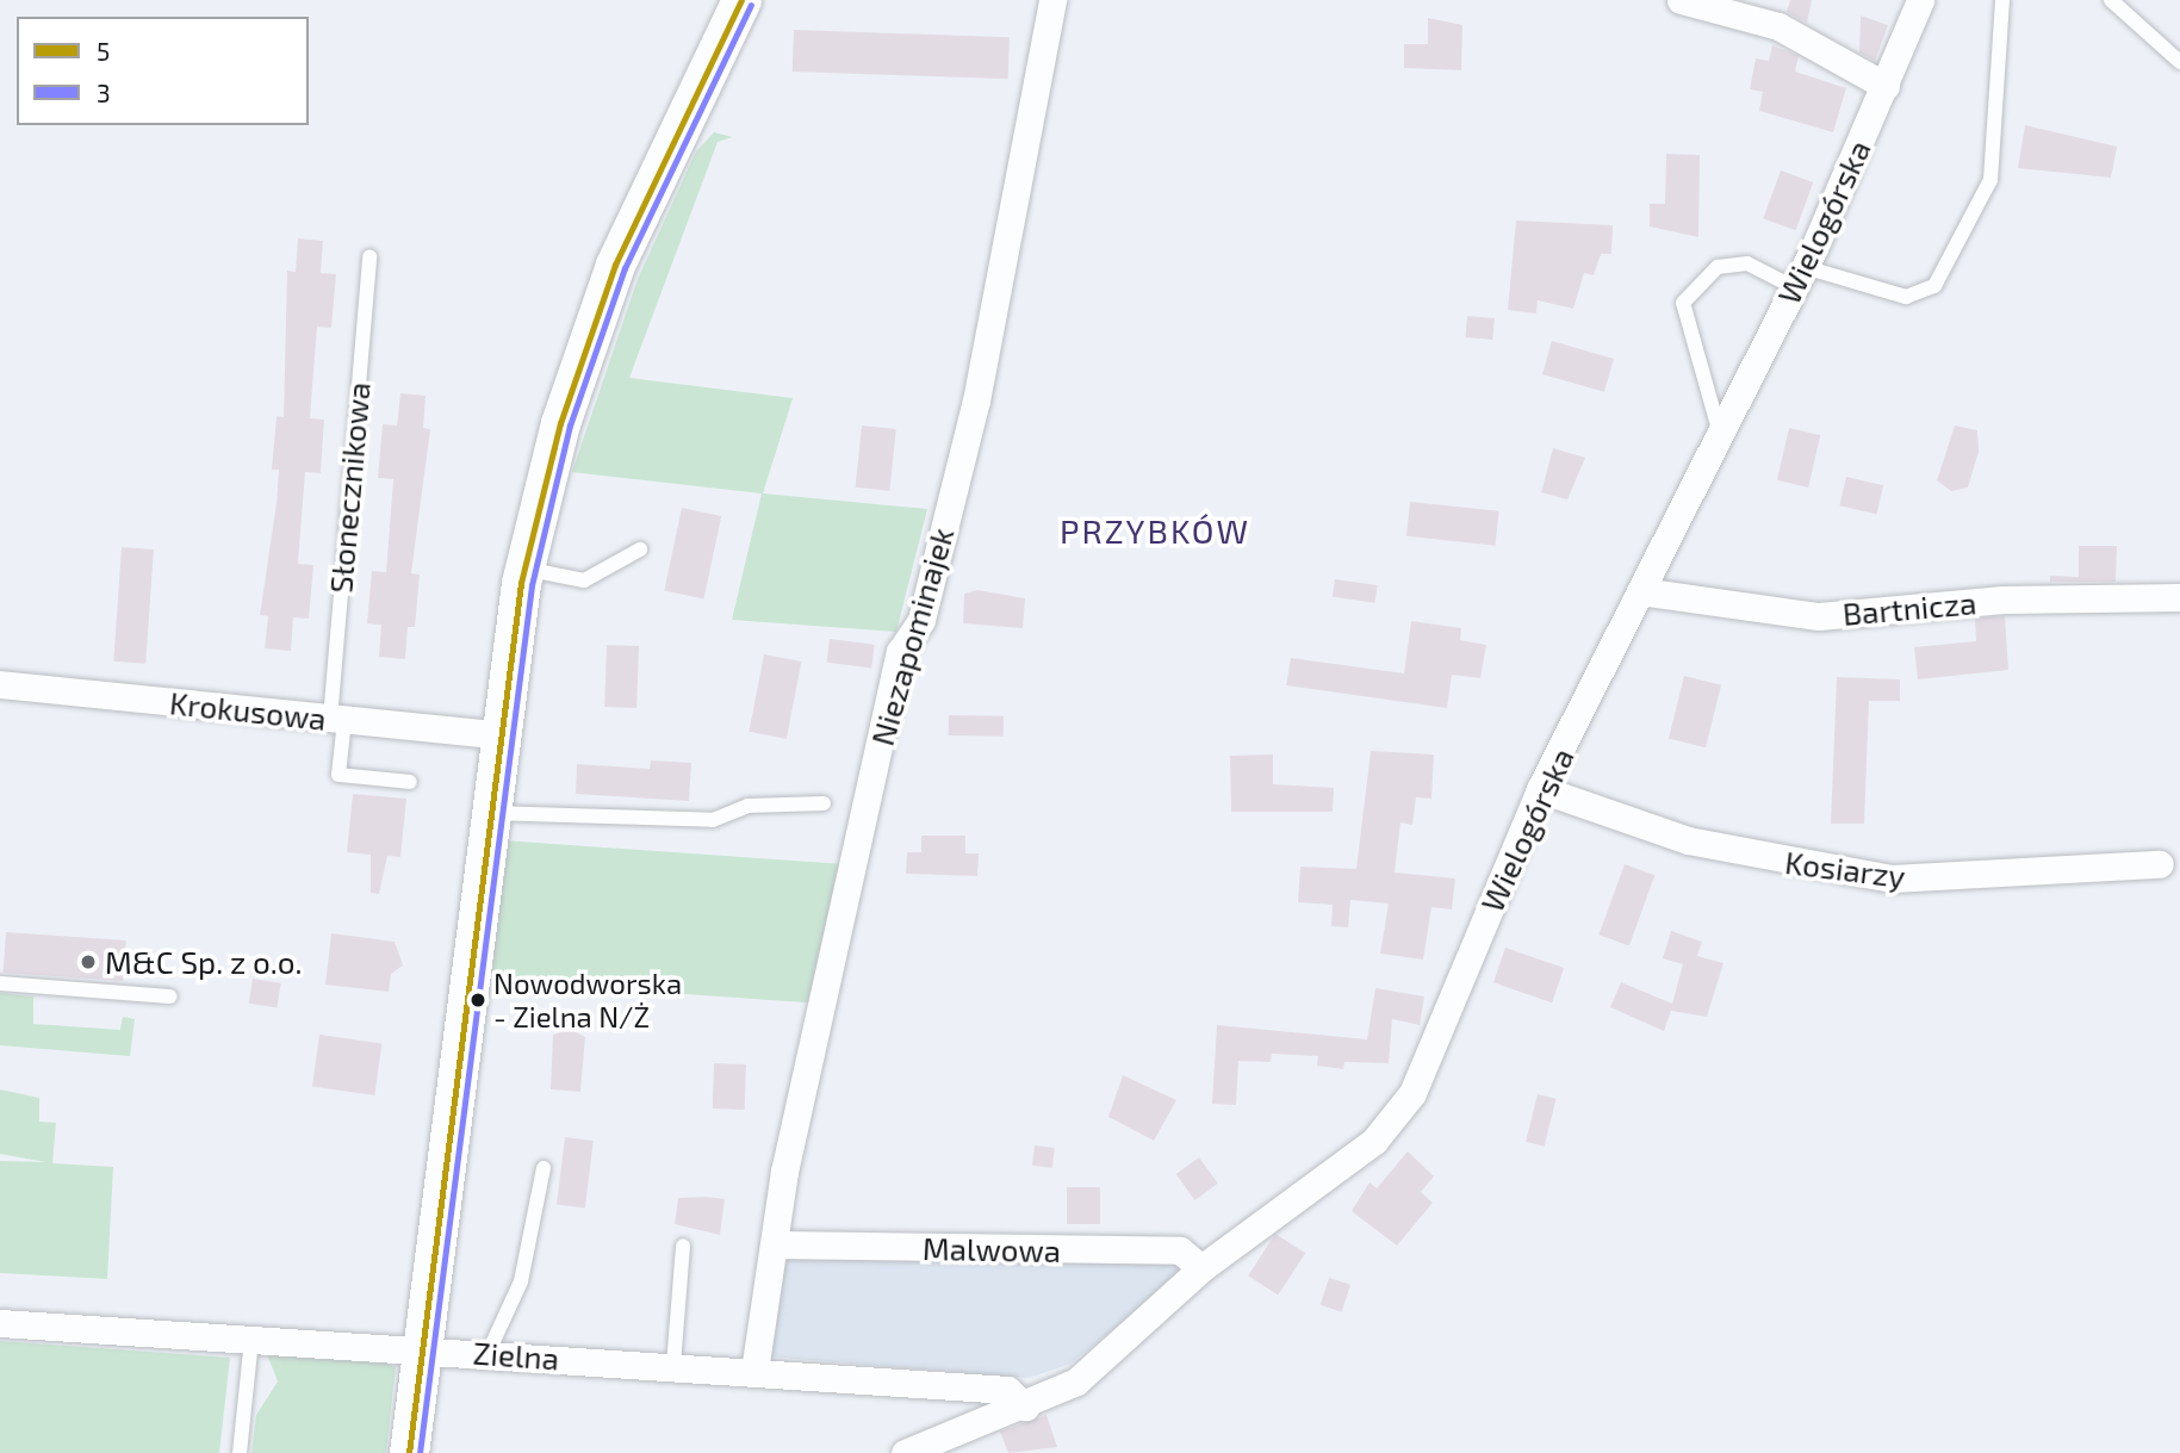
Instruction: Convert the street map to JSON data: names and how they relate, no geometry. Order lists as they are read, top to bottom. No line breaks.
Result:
{"streets":{"street":["Wielogórska","Bartnicza","Niezapominajek","Krokusowa","Kosiarzy","Malwowa","Zielna"],"lane":["Słonecznikowa"]},"crossings":[["Wielogórska","Bartnicza"],["Wielogórska","Kosiarzy"],["Wielogórska","Malwowa"],["Wielogórska","Zielna"],["Słonecznikowa","Krokusowa"],["Niezapominajek","Malwowa"],["Niezapominajek","Zielna"]],"districts":["PRZYBKÓW"],"places":["M&C Sp. z o.o.","Nowodworska - Zielna N/Ż"],"lines":["transit line 5","transit line 3"],"legend":["5","3"]}
